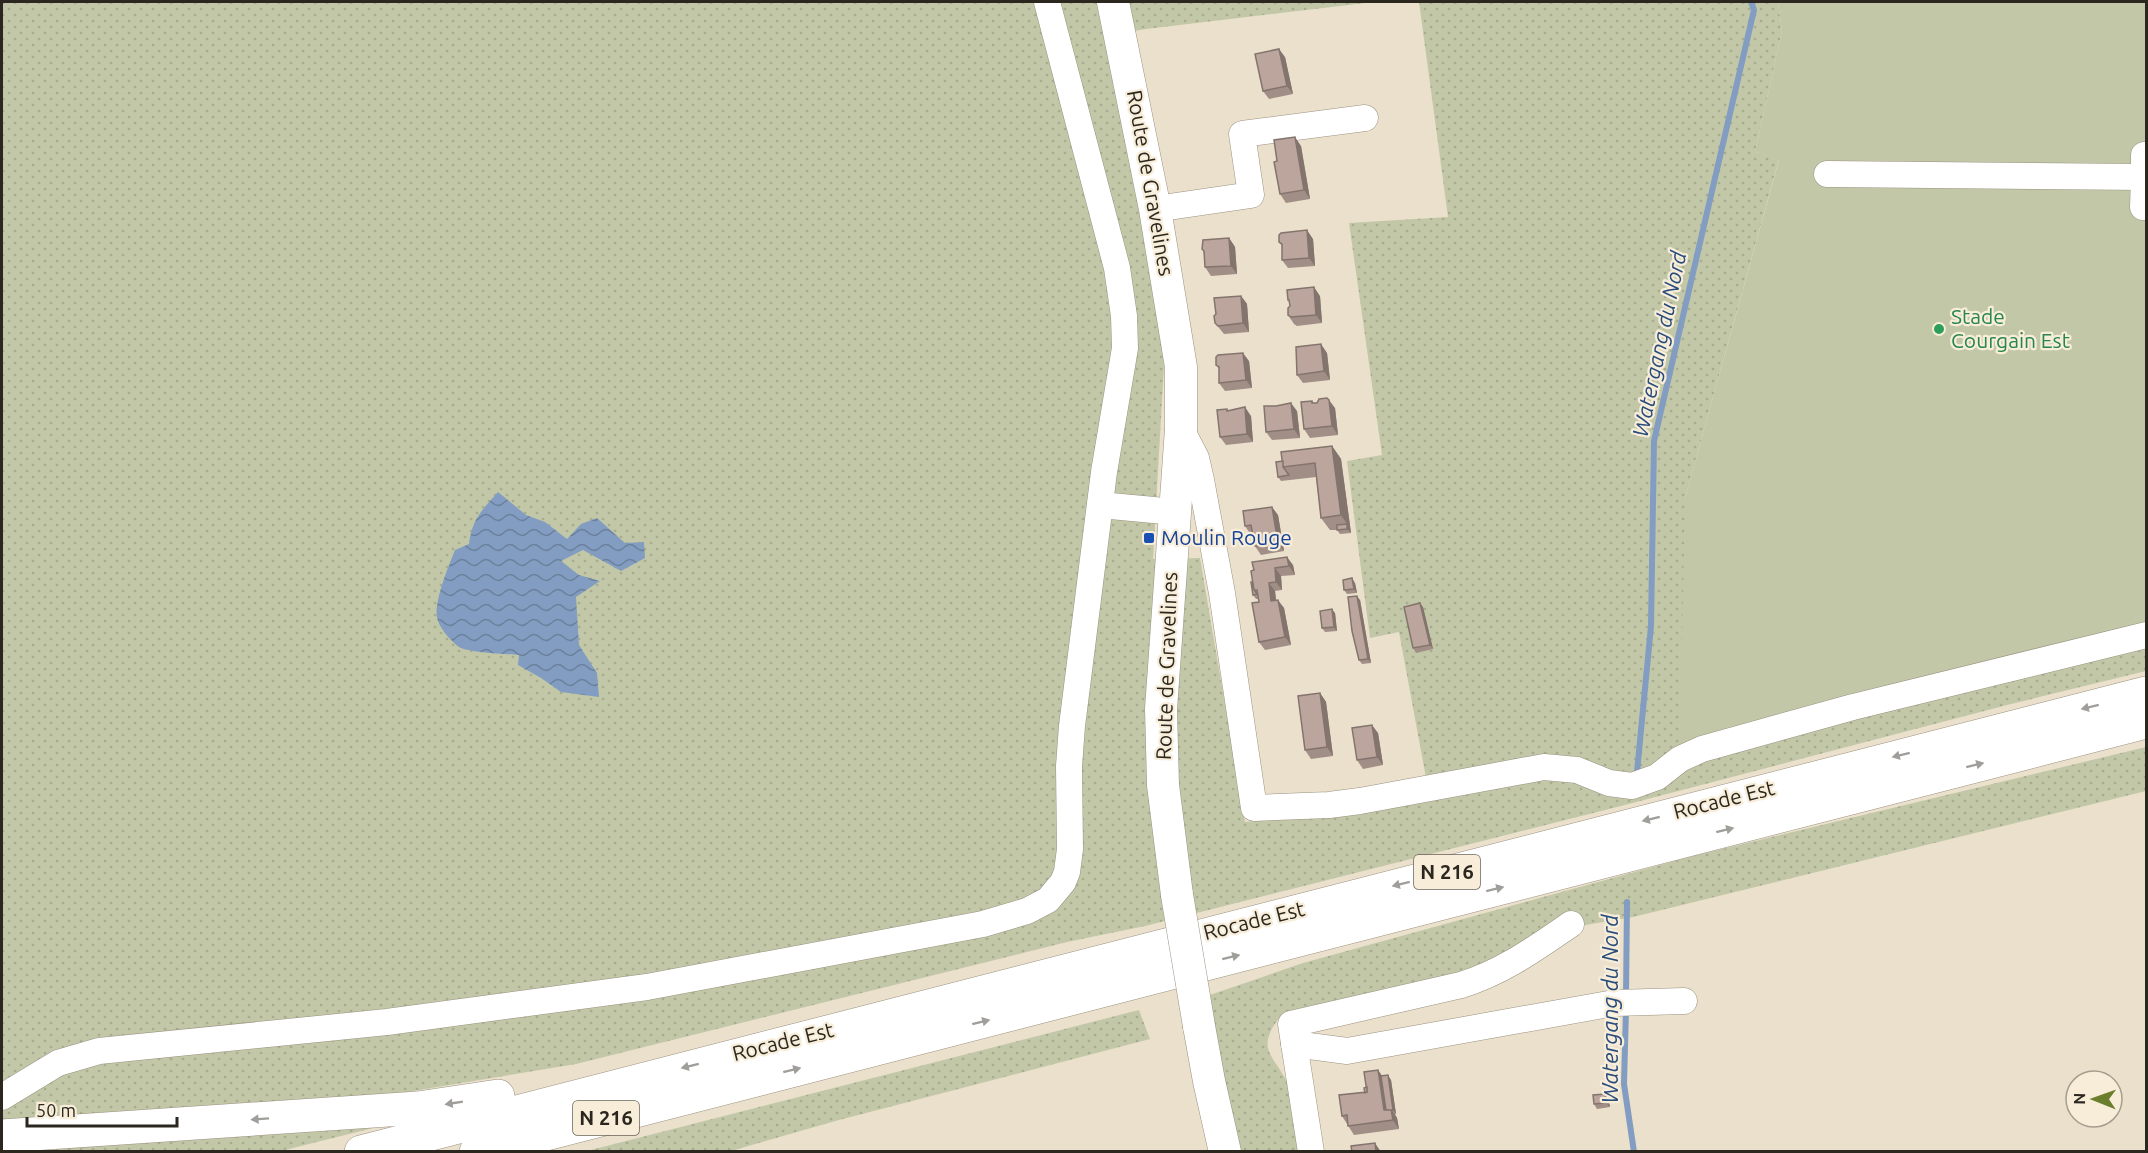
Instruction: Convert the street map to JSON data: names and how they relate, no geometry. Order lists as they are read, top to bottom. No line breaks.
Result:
{"streets":{"highway":["Rocade Est","N 216"],"main road":["Route de Gravelines"]},"water":["Watergang du Nord"],"places":{"other":["Stade Courgain Est"],"transit":["Moulin Rouge"]},"scale_bar":"50 m","north":"left"}
